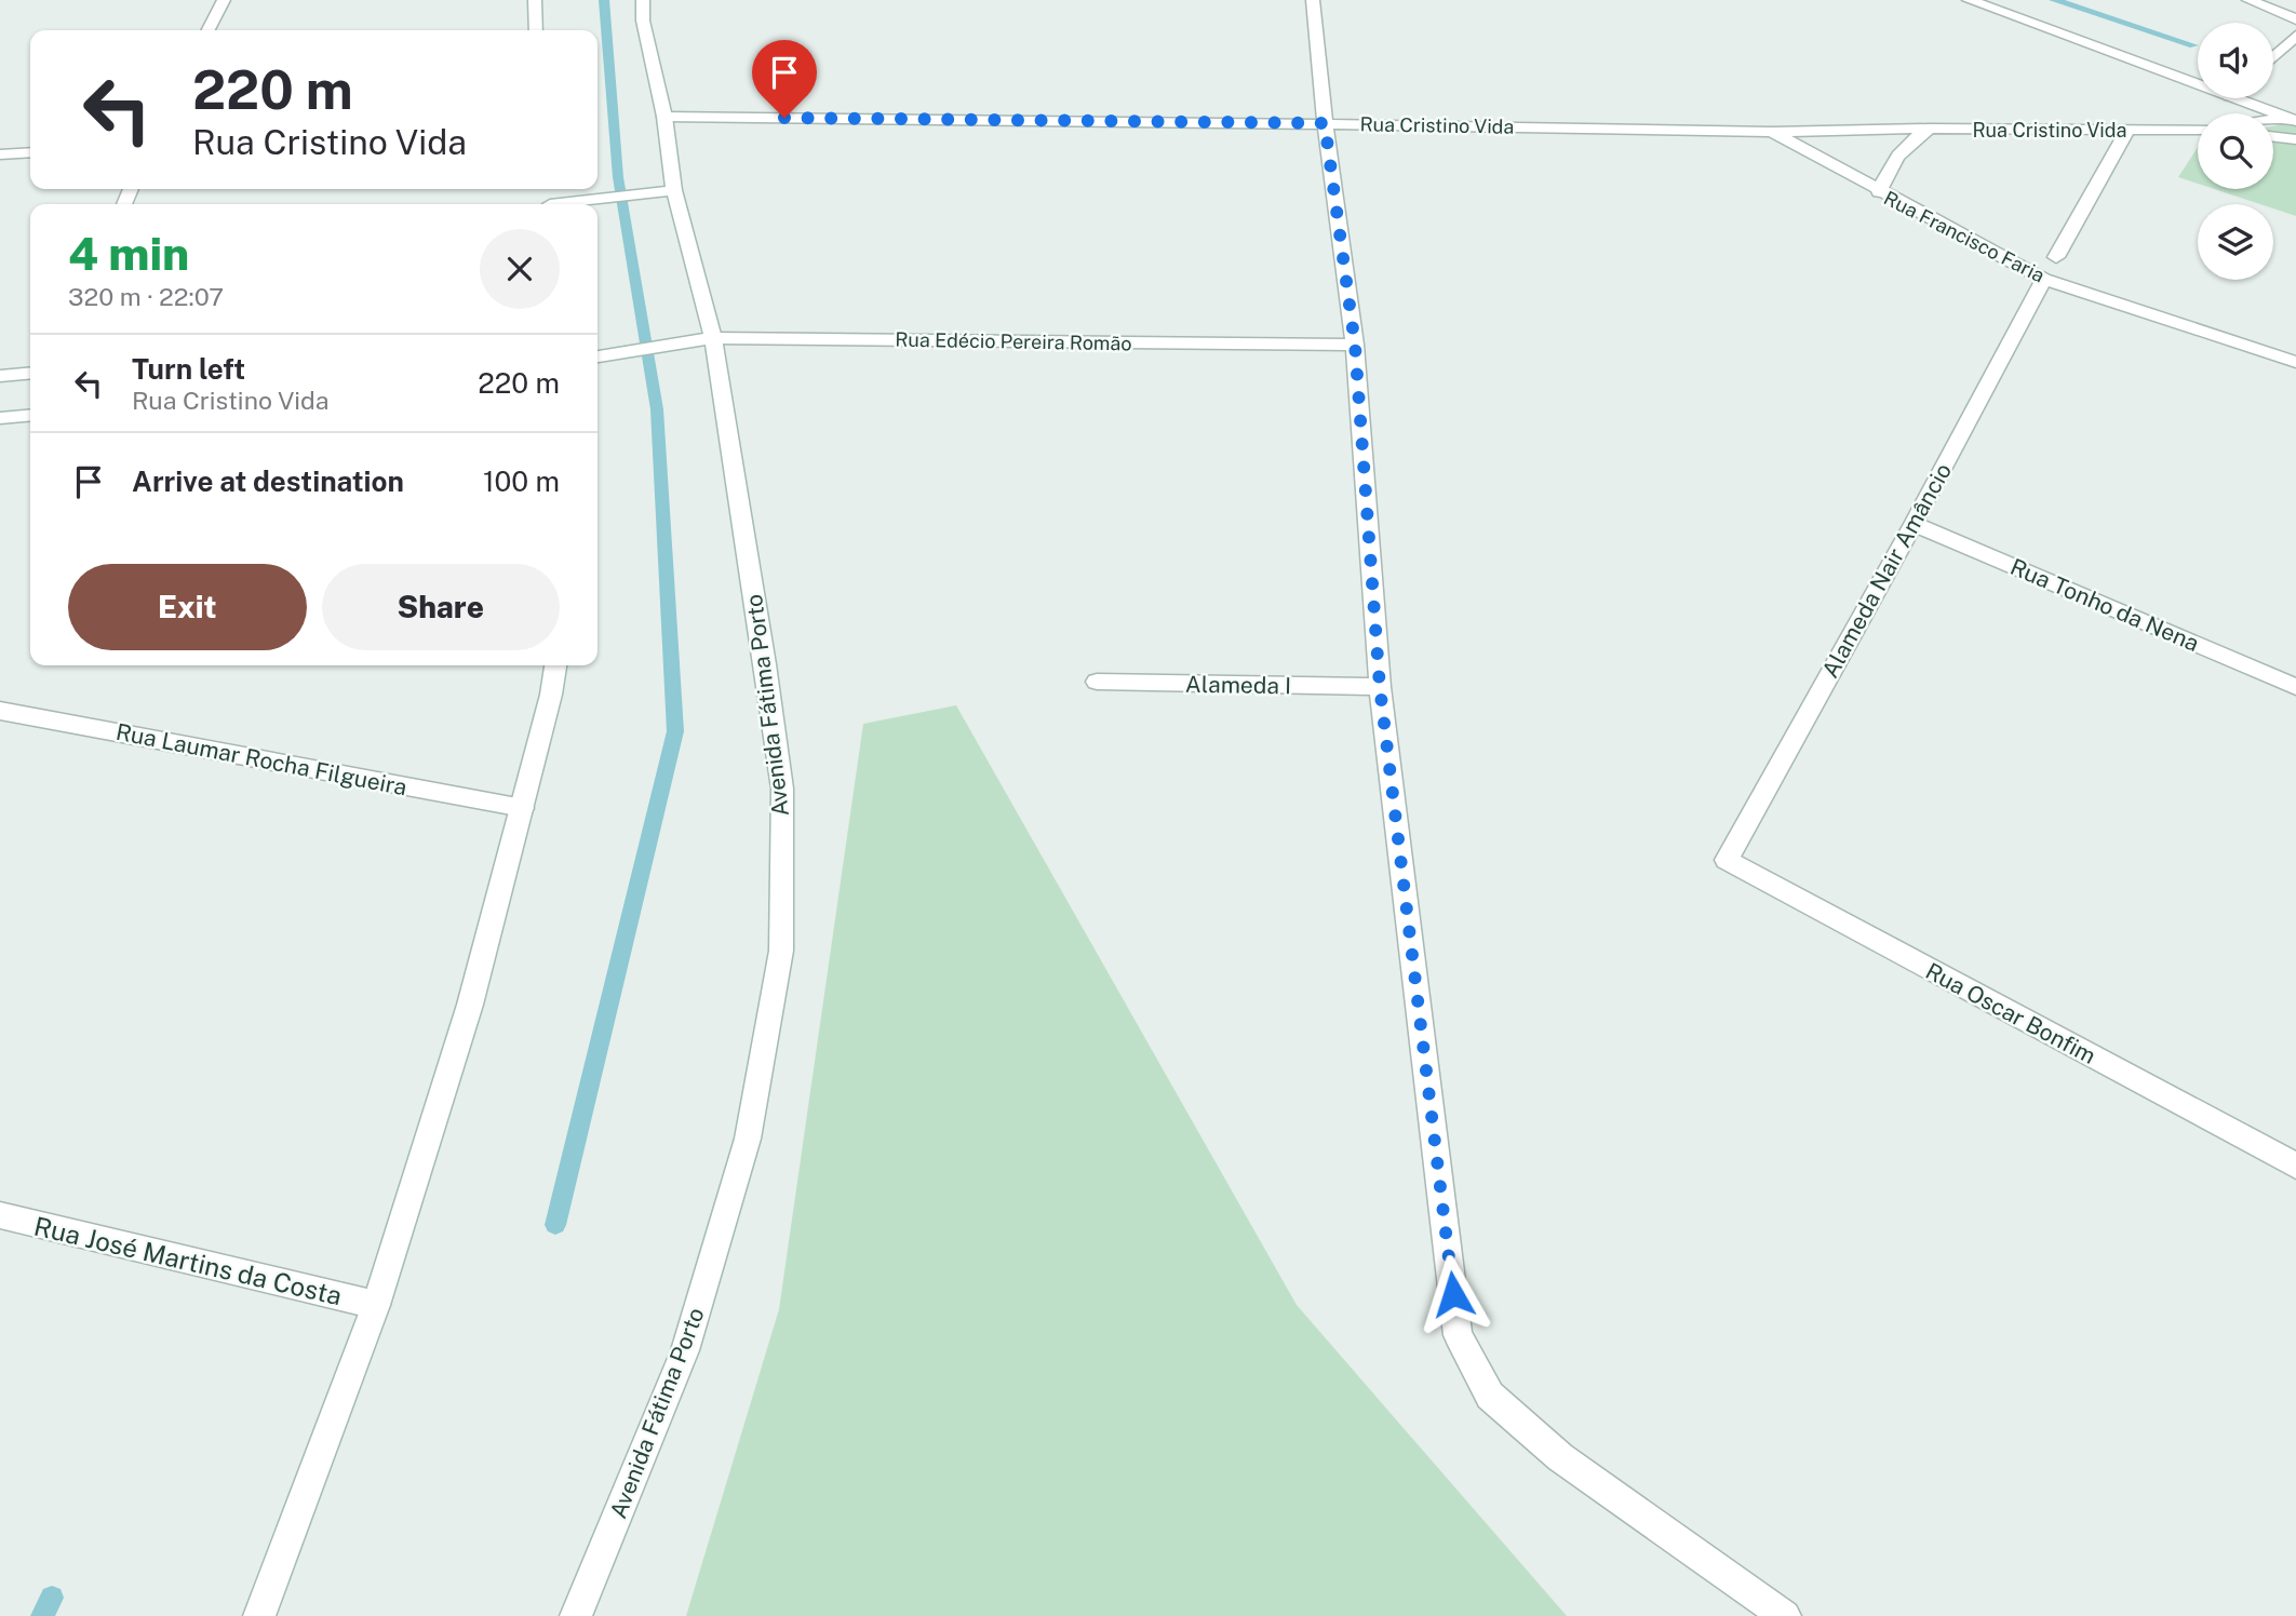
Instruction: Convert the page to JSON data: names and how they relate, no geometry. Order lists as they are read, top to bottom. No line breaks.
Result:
{"streets":{"street":["Rua Cristino Vida","Rua Francisco Faria","Rua Edécio Pereira Romão","Alameda Nair Amâncio","Rua Tonho da Nena","Alameda I","Avenida Fátima Porto","Rua Laumar Rocha Filgueira","Rua Oscar Bonfim","Rua José Martins da Costa"]},"crossings":[["Rua Cristino Vida","Rua Francisco Faria"],["Rua Cristino Vida","Avenida Fátima Porto"],["Rua Francisco Faria","Alameda Nair Amâncio"],["Rua Edécio Pereira Romão","Avenida Fátima Porto"],["Alameda Nair Amâncio","Rua Tonho da Nena"],["Alameda Nair Amâncio","Rua Oscar Bonfim"]],"page":{"turn":["220 m","Rua Cristino Vida"],"heading":["4 min","320 m · 22:07"],"list":[{"name":"Turn left","note":"Rua Cristino Vida","value":"220 m"},{"name":"Arrive at destination","value":"100 m"}],"buttons":["Exit","Share"]}}
